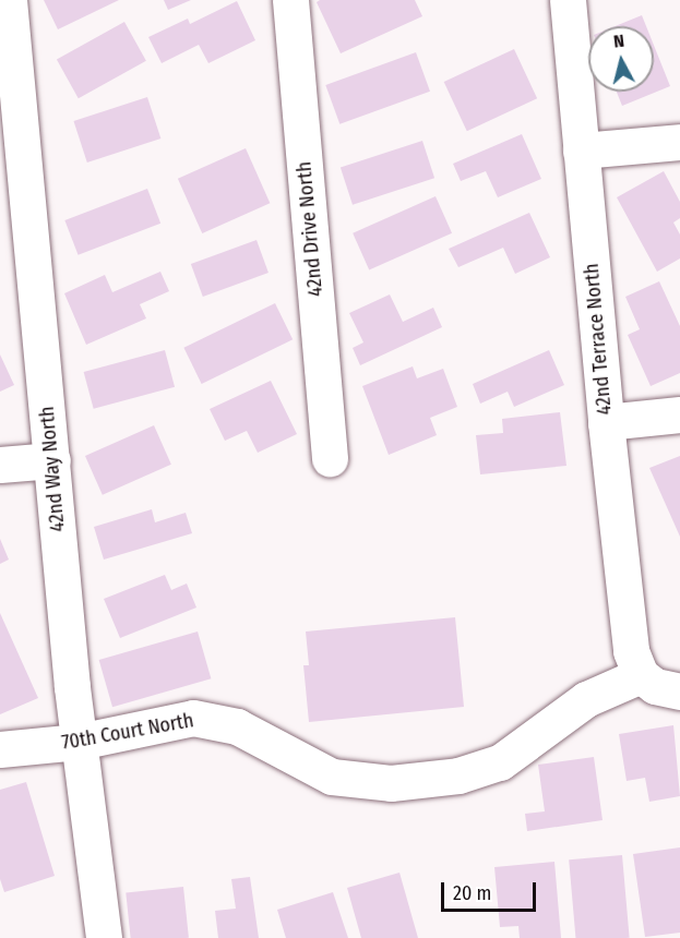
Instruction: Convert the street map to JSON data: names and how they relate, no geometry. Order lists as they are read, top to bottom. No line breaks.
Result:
{"streets":{"street":["42nd Drive North","42nd Terrace North","42nd Way North","70th Court North"]},"crossings":[["42nd Terrace North","70th Court North"],["42nd Way North","70th Court North"]],"scale_bar":"20 m","north":"top"}
